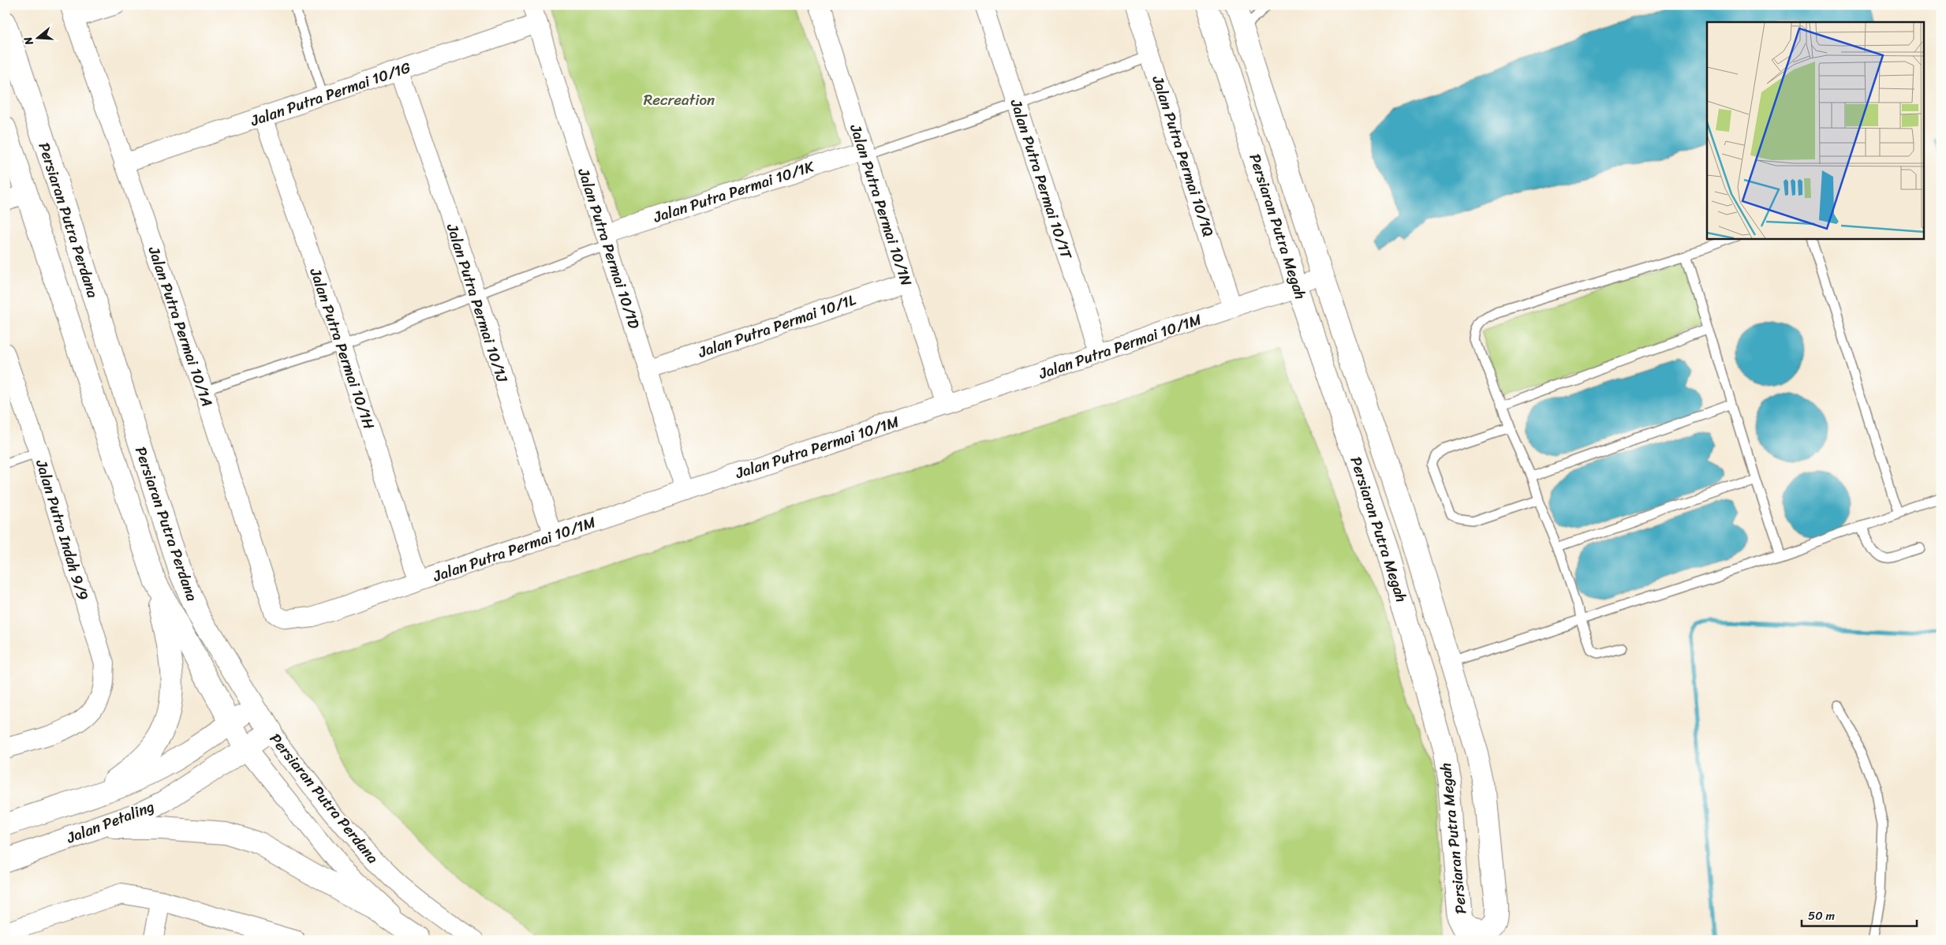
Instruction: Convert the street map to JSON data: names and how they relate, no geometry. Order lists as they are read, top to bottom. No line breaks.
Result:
{"streets":{"main road":["Persiaran Putra Perdana","Persiaran Putra Megah","Jalan Petaling"],"street":["Jalan Putra Permai 10/1G","Jalan Putra Permai 10/1Q","Jalan Putra Permai 10/1T","Jalan Putra Permai 10/1K","Jalan Putra Permai 10/1N","Jalan Putra Permai 10/1D","Jalan Putra Permai 10/1J","Jalan Putra Permai 10/1L","Jalan Putra Permai 10/1A","Jalan Putra Permai 10/1M","Jalan Putra Permai 10/1H","Jalan Putra Indah 9/9"]},"crossings":[["Jalan Putra Permai 10/1G","Jalan Putra Permai 10/1D"],["Jalan Putra Permai 10/1G","Jalan Putra Permai 10/1J"],["Jalan Putra Permai 10/1G","Jalan Putra Permai 10/1A"],["Jalan Putra Permai 10/1G","Jalan Putra Permai 10/1H"],["Jalan Putra Permai 10/1Q","Jalan Putra Permai 10/1M"],["Jalan Putra Permai 10/1T","Jalan Putra Permai 10/1M"],["Jalan Putra Permai 10/1K","Jalan Putra Permai 10/1N"],["Jalan Putra Permai 10/1K","Jalan Putra Permai 10/1D"],["Jalan Putra Permai 10/1N","Jalan Putra Permai 10/1L"],["Jalan Putra Permai 10/1N","Jalan Putra Permai 10/1M"],["Persiaran Putra Perdana","Jalan Petaling"],["Persiaran Putra Megah","Jalan Putra Permai 10/1M"],["Jalan Putra Permai 10/1D","Jalan Putra Permai 10/1L"],["Jalan Putra Permai 10/1D","Jalan Putra Permai 10/1M"],["Jalan Putra Permai 10/1J","Jalan Putra Permai 10/1M"],["Jalan Putra Permai 10/1A","Jalan Putra Permai 10/1M"],["Jalan Putra Permai 10/1M","Jalan Putra Permai 10/1H"]],"parks":["Recreation"],"scale_bar":"50 m","north":"left"}
